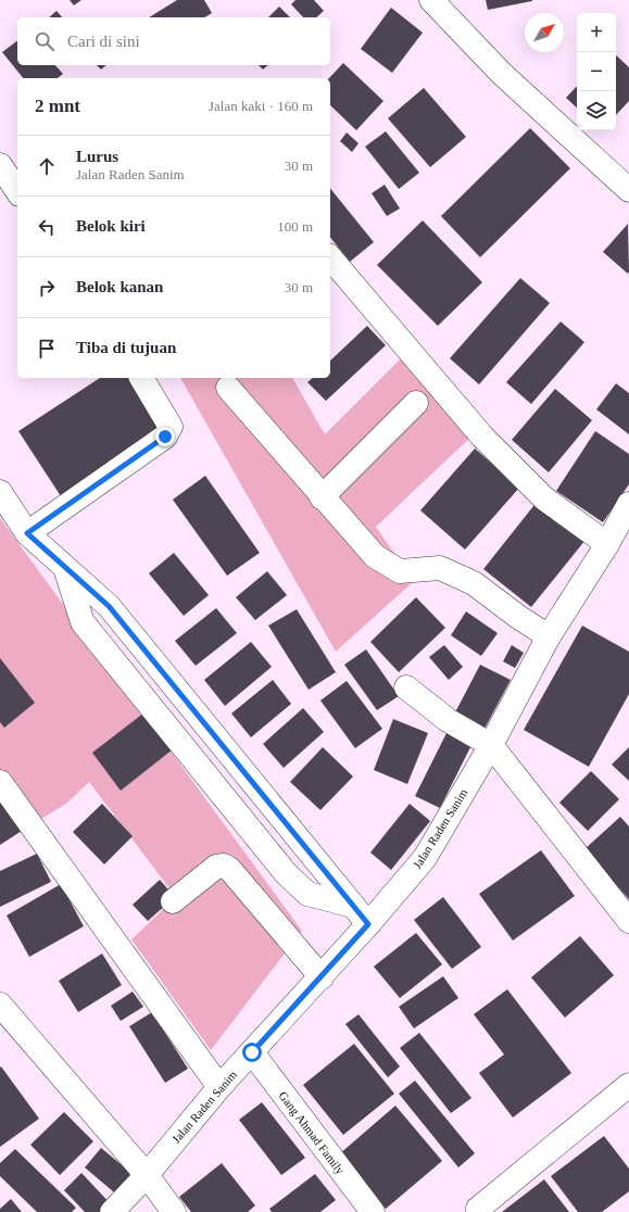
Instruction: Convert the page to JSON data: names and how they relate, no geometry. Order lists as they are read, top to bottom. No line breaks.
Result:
{"streets":{"street":["Jalan Raden Sanim","Gang Ahmad Family"]},"crossings":[["Jalan Raden Sanim","Gang Ahmad Family"]],"north":"top right","page":{"map_buttons":["+","−"],"search":"Cari di sini","heading":["2 mnt","Jalan kaki · 160 m"],"list":[["Lurus","Jalan Raden Sanim","30 m"],["Belok kiri","100 m"],["Belok kanan","30 m"],"Tiba di tujuan"]}}
